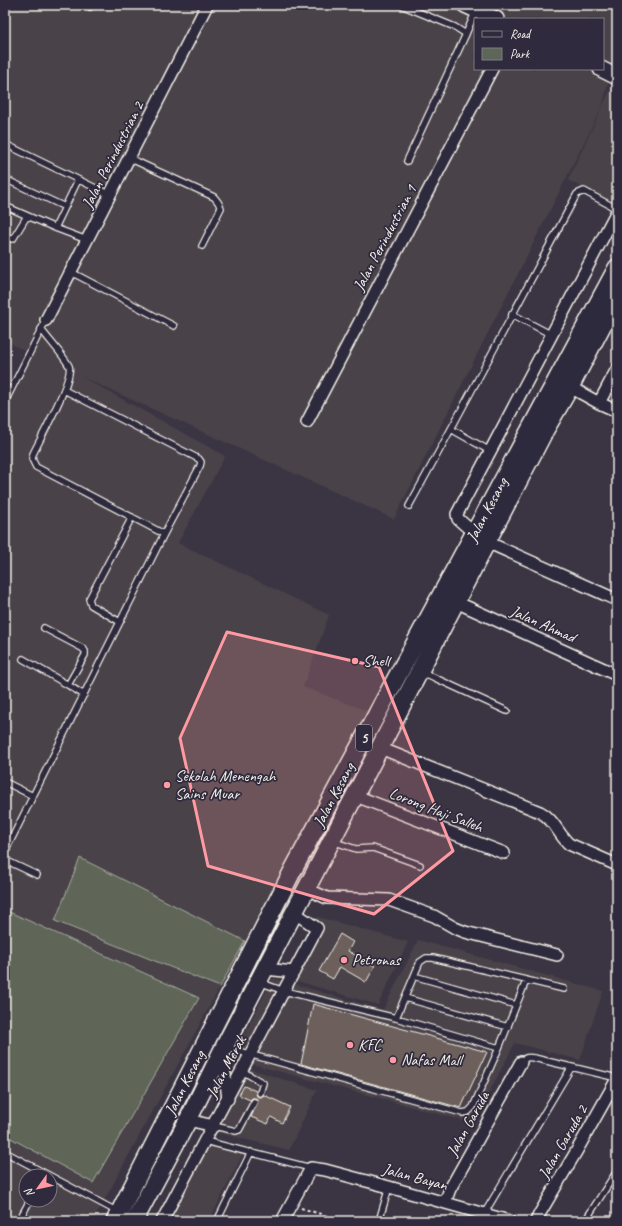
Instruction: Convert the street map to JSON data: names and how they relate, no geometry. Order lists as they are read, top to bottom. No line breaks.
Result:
{"streets":{"main road":["Jalan Kesang","5"],"street":["Jalan Perindustrian 2","Jalan Perindustrian 1","Jalan Ahmad","Lorong Haji Salleh","Jalan Merak","Jalan Garuda","Jalan Garuda 2","Jalan Bayan"]},"crossings":[["Jalan Kesang","Jalan Ahmad"],["Jalan Kesang","Lorong Haji Salleh"],["Jalan Kesang","Jalan Merak"],["Jalan Garuda","Jalan Bayan"]],"places":["Shell","Sekolah Menengah Sains Muar","Petronas","KFC","Nafas Mall"],"legend":["Road","Park"],"north":"bottom left"}
